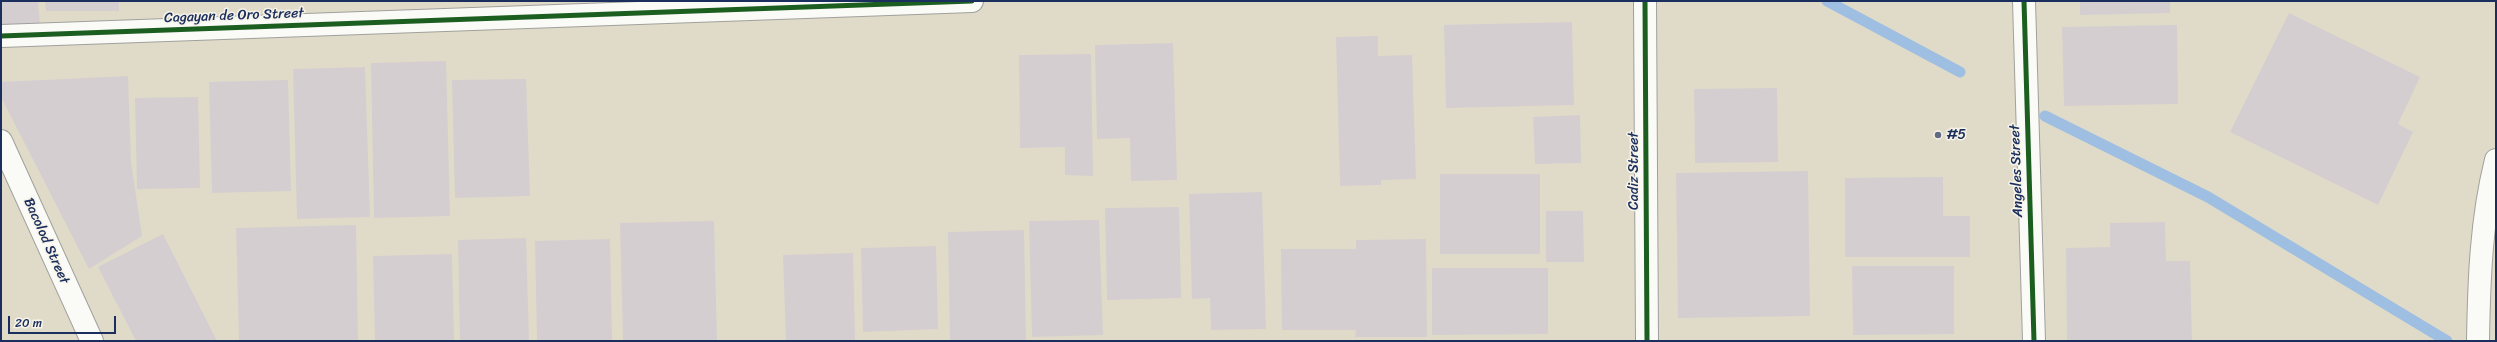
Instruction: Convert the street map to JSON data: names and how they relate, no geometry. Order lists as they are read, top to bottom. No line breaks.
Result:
{"streets":{"street":["Cagayan de Oro Street","Cadiz Street","Angeles Street","Bacolod Street"]},"places":["#5"],"scale_bar":"20 m"}
